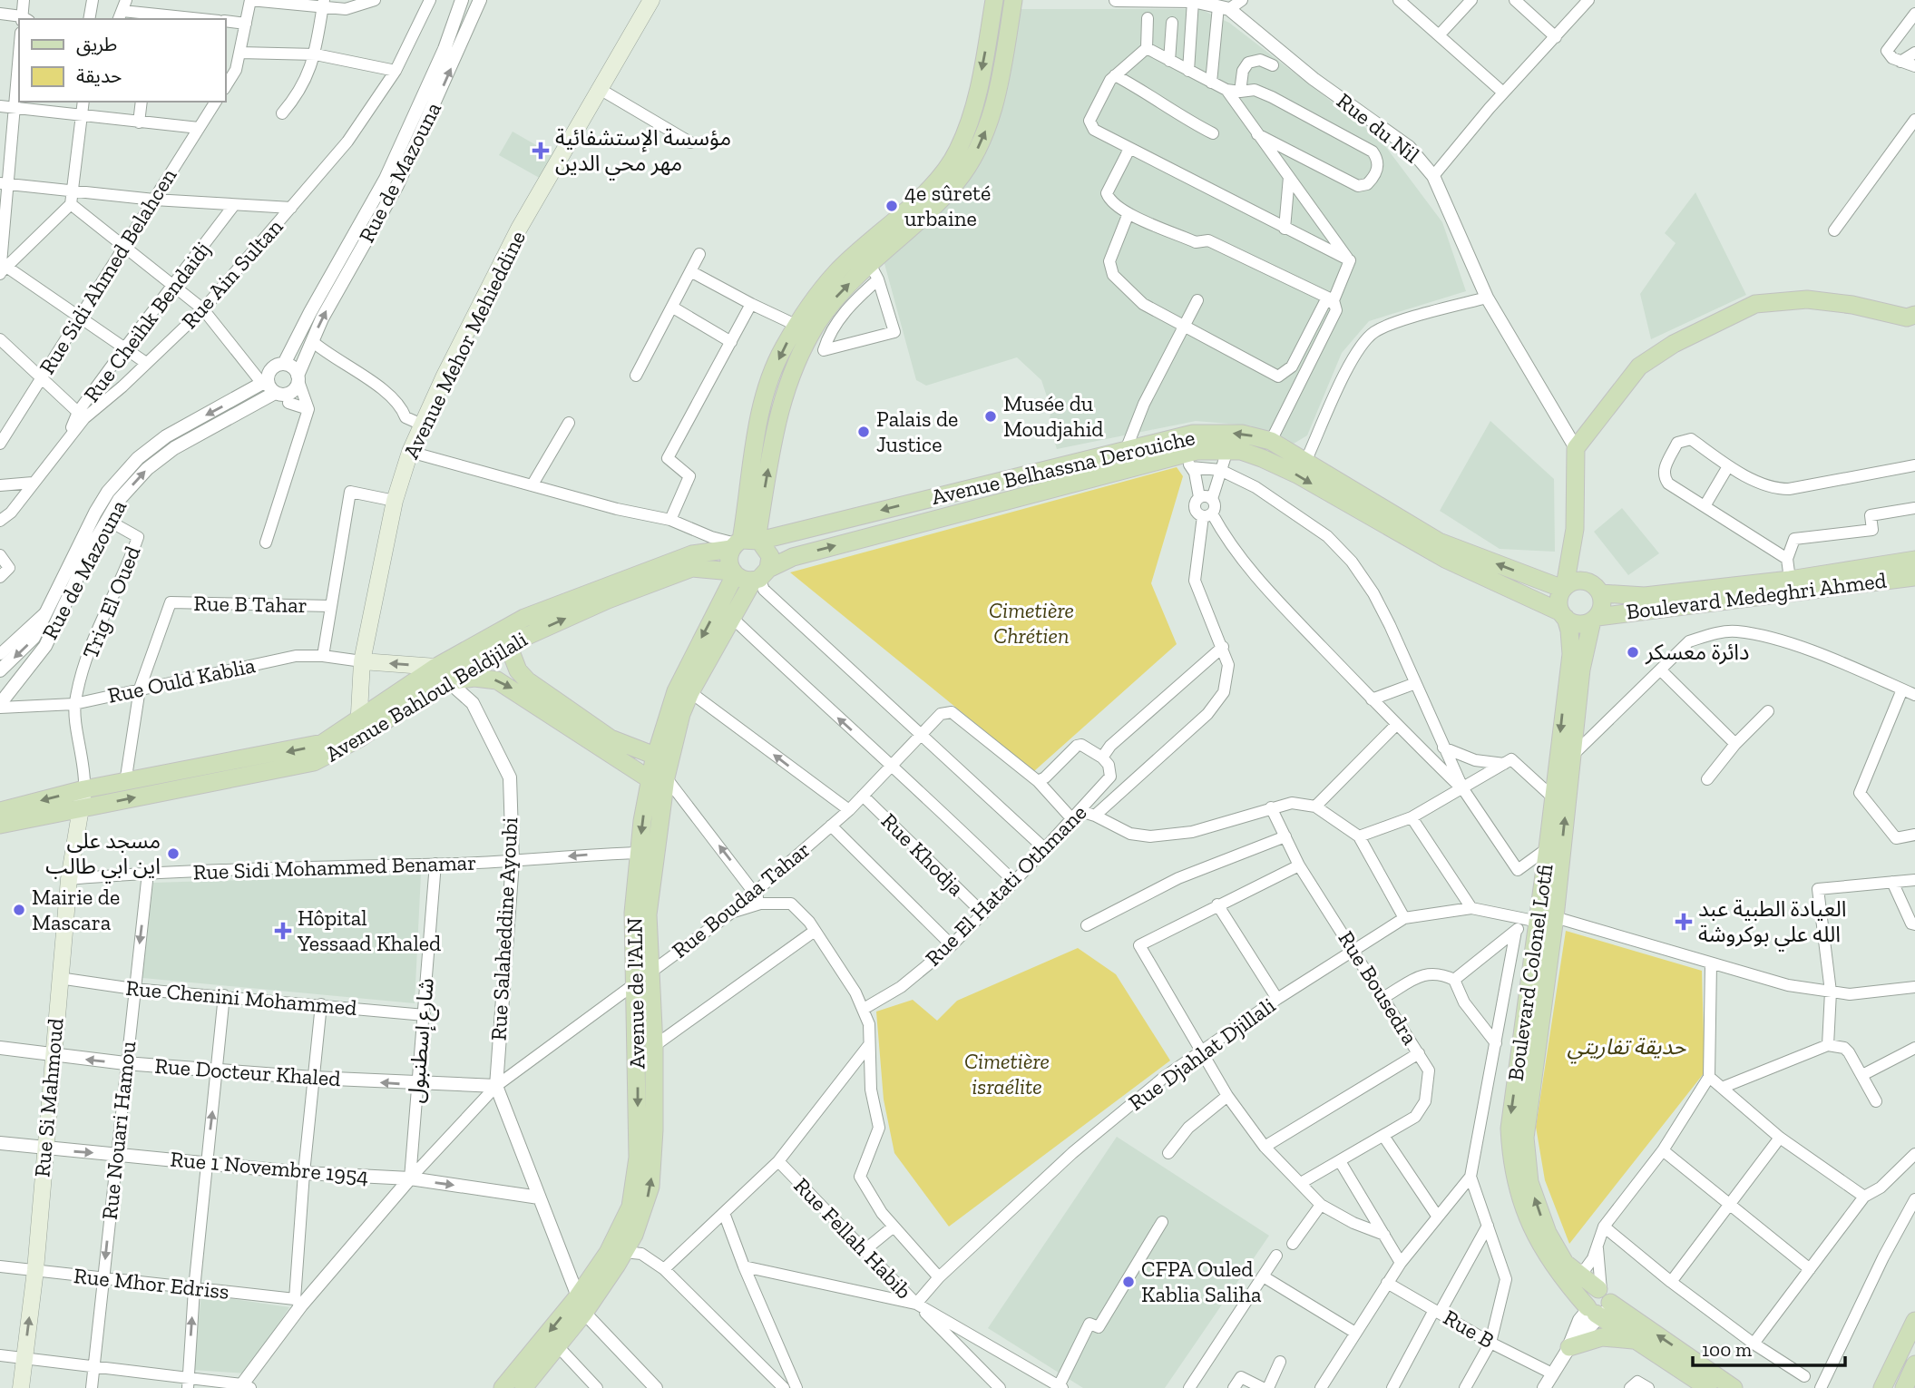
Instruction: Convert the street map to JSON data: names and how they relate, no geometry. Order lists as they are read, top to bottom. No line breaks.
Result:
{"streets":{"main road":["Avenue Mehor Mehieddine","Avenue Belhassna Derouiche","Boulevard Medeghri Ahmed","Avenue Bahloul Beldjilali","Boulevard Colonel Lotfi","Avenue de l'ALN","Rue Si Mahmoud"],"street":["Rue du Nil","Rue de Mazouna","Rue Sidi Ahmed Belahcen","Rue Ain Sultan","Rue Cheihk Bendaidj","Trig El Oued","Rue B Tahar","Rue Ould Kablia","Rue Khodja","Rue Sidi Mohammed Benamar","Rue El Hatati Othmane","Rue Boudaa Tahar","Rue Salaheddine Ayoubi","Rue Bousedra","Rue Chenini Mohammed","شارع إسطنبول","Rue Djahlat Djillali","Rue Docteur Khaled","Rue Nouari Hamou","Rue 1 Novembre 1954","Rue Fellah Habib","Rue Mhor Edriss","Rue B"]},"crossings":[["Rue de Mazouna","Trig El Oued"],["Rue de Mazouna","Rue Ould Kablia"],["Rue Ain Sultan","Rue Cheihk Bendaidj"],["Avenue Mehor Mehieddine","Rue Ould Kablia"],["Avenue Mehor Mehieddine","Avenue Bahloul Beldjilali"],["Avenue Belhassna Derouiche","Boulevard Medeghri Ahmed"],["Avenue Belhassna Derouiche","Avenue Bahloul Beldjilali"],["Avenue Belhassna Derouiche","Boulevard Colonel Lotfi"],["Avenue Belhassna Derouiche","Avenue de l'ALN"],["Boulevard Medeghri Ahmed","Boulevard Colonel Lotfi"],["Trig El Oued","Rue Ould Kablia"],["Rue B Tahar","Rue Ould Kablia"],["Avenue Bahloul Beldjilali","Rue Salaheddine Ayoubi"],["Avenue Bahloul Beldjilali","Avenue de l'ALN"],["Avenue Bahloul Beldjilali","Rue Si Mahmoud"],["Rue Khodja","Rue El Hatati Othmane"],["Rue Khodja","Rue Boudaa Tahar"],["Rue Sidi Mohammed Benamar","Rue Salaheddine Ayoubi"],["Rue Sidi Mohammed Benamar","Avenue de l'ALN"],["Rue Sidi Mohammed Benamar","شارع إسطنبول"],["Rue Sidi Mohammed Benamar","Rue Si Mahmoud"],["Rue Sidi Mohammed Benamar","Rue Nouari Hamou"],["Rue El Hatati Othmane","Rue Boudaa Tahar"],["Rue Boudaa Tahar","Rue Salaheddine Ayoubi"],["Rue Boudaa Tahar","Avenue de l'ALN"],["Rue Boudaa Tahar","شارع إسطنبول"],["Rue Boudaa Tahar","Rue Docteur Khaled"],["Rue Boudaa Tahar","Rue 1 Novembre 1954"],["Rue Salaheddine Ayoubi","Rue Docteur Khaled"],["Boulevard Colonel Lotfi","Rue Djahlat Djillali"],["Rue Bousedra","Rue Djahlat Djillali"],["Rue Chenini Mohammed","شارع إسطنبول"],["Rue Chenini Mohammed","Rue Si Mahmoud"],["Rue Chenini Mohammed","Rue Nouari Hamou"],["شارع إسطنبول","Rue Docteur Khaled"],["شارع إسطنبول","Rue 1 Novembre 1954"],["Rue Djahlat Djillali","Rue Fellah Habib"],["Rue Docteur Khaled","Rue Si Mahmoud"],["Rue Docteur Khaled","Rue Nouari Hamou"],["Rue Si Mahmoud","Rue 1 Novembre 1954"],["Rue Si Mahmoud","Rue Mhor Edriss"],["Rue Nouari Hamou","Rue 1 Novembre 1954"],["Rue Nouari Hamou","Rue Mhor Edriss"]],"one_way":["Rue Docteur Khaled","Rue 1 Novembre 1954"],"parks":["Cimetière Chrétien","حديقة تفاريتي","Cimetière israélite"],"places":{"health":["مؤسسة الإستشفائية مهر محي الدين","العيادة الطبية عبد الله علي بوكروشة","Hôpital Yessaad Khaled"],"other":["4e sûreté urbaine","Musée du Moudjahid","Palais de Justice","دائرة معسكر","مسجد علي اين ابي طالب","Mairie de Mascara","CFPA Ouled Kablia Saliha"]},"legend":["طريق","حديقة"],"scale_bar":"100 m"}
